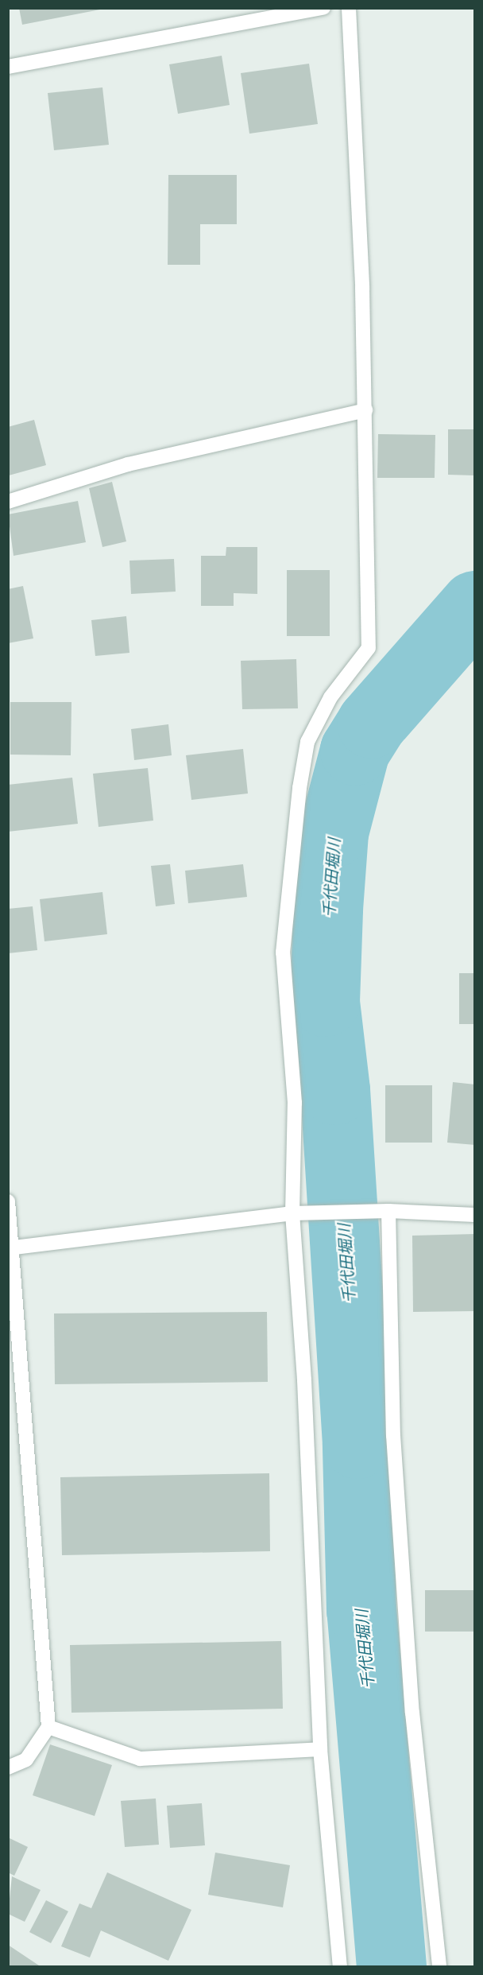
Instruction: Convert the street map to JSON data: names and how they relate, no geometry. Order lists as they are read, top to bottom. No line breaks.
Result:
{"water":["千代田堀川"]}
